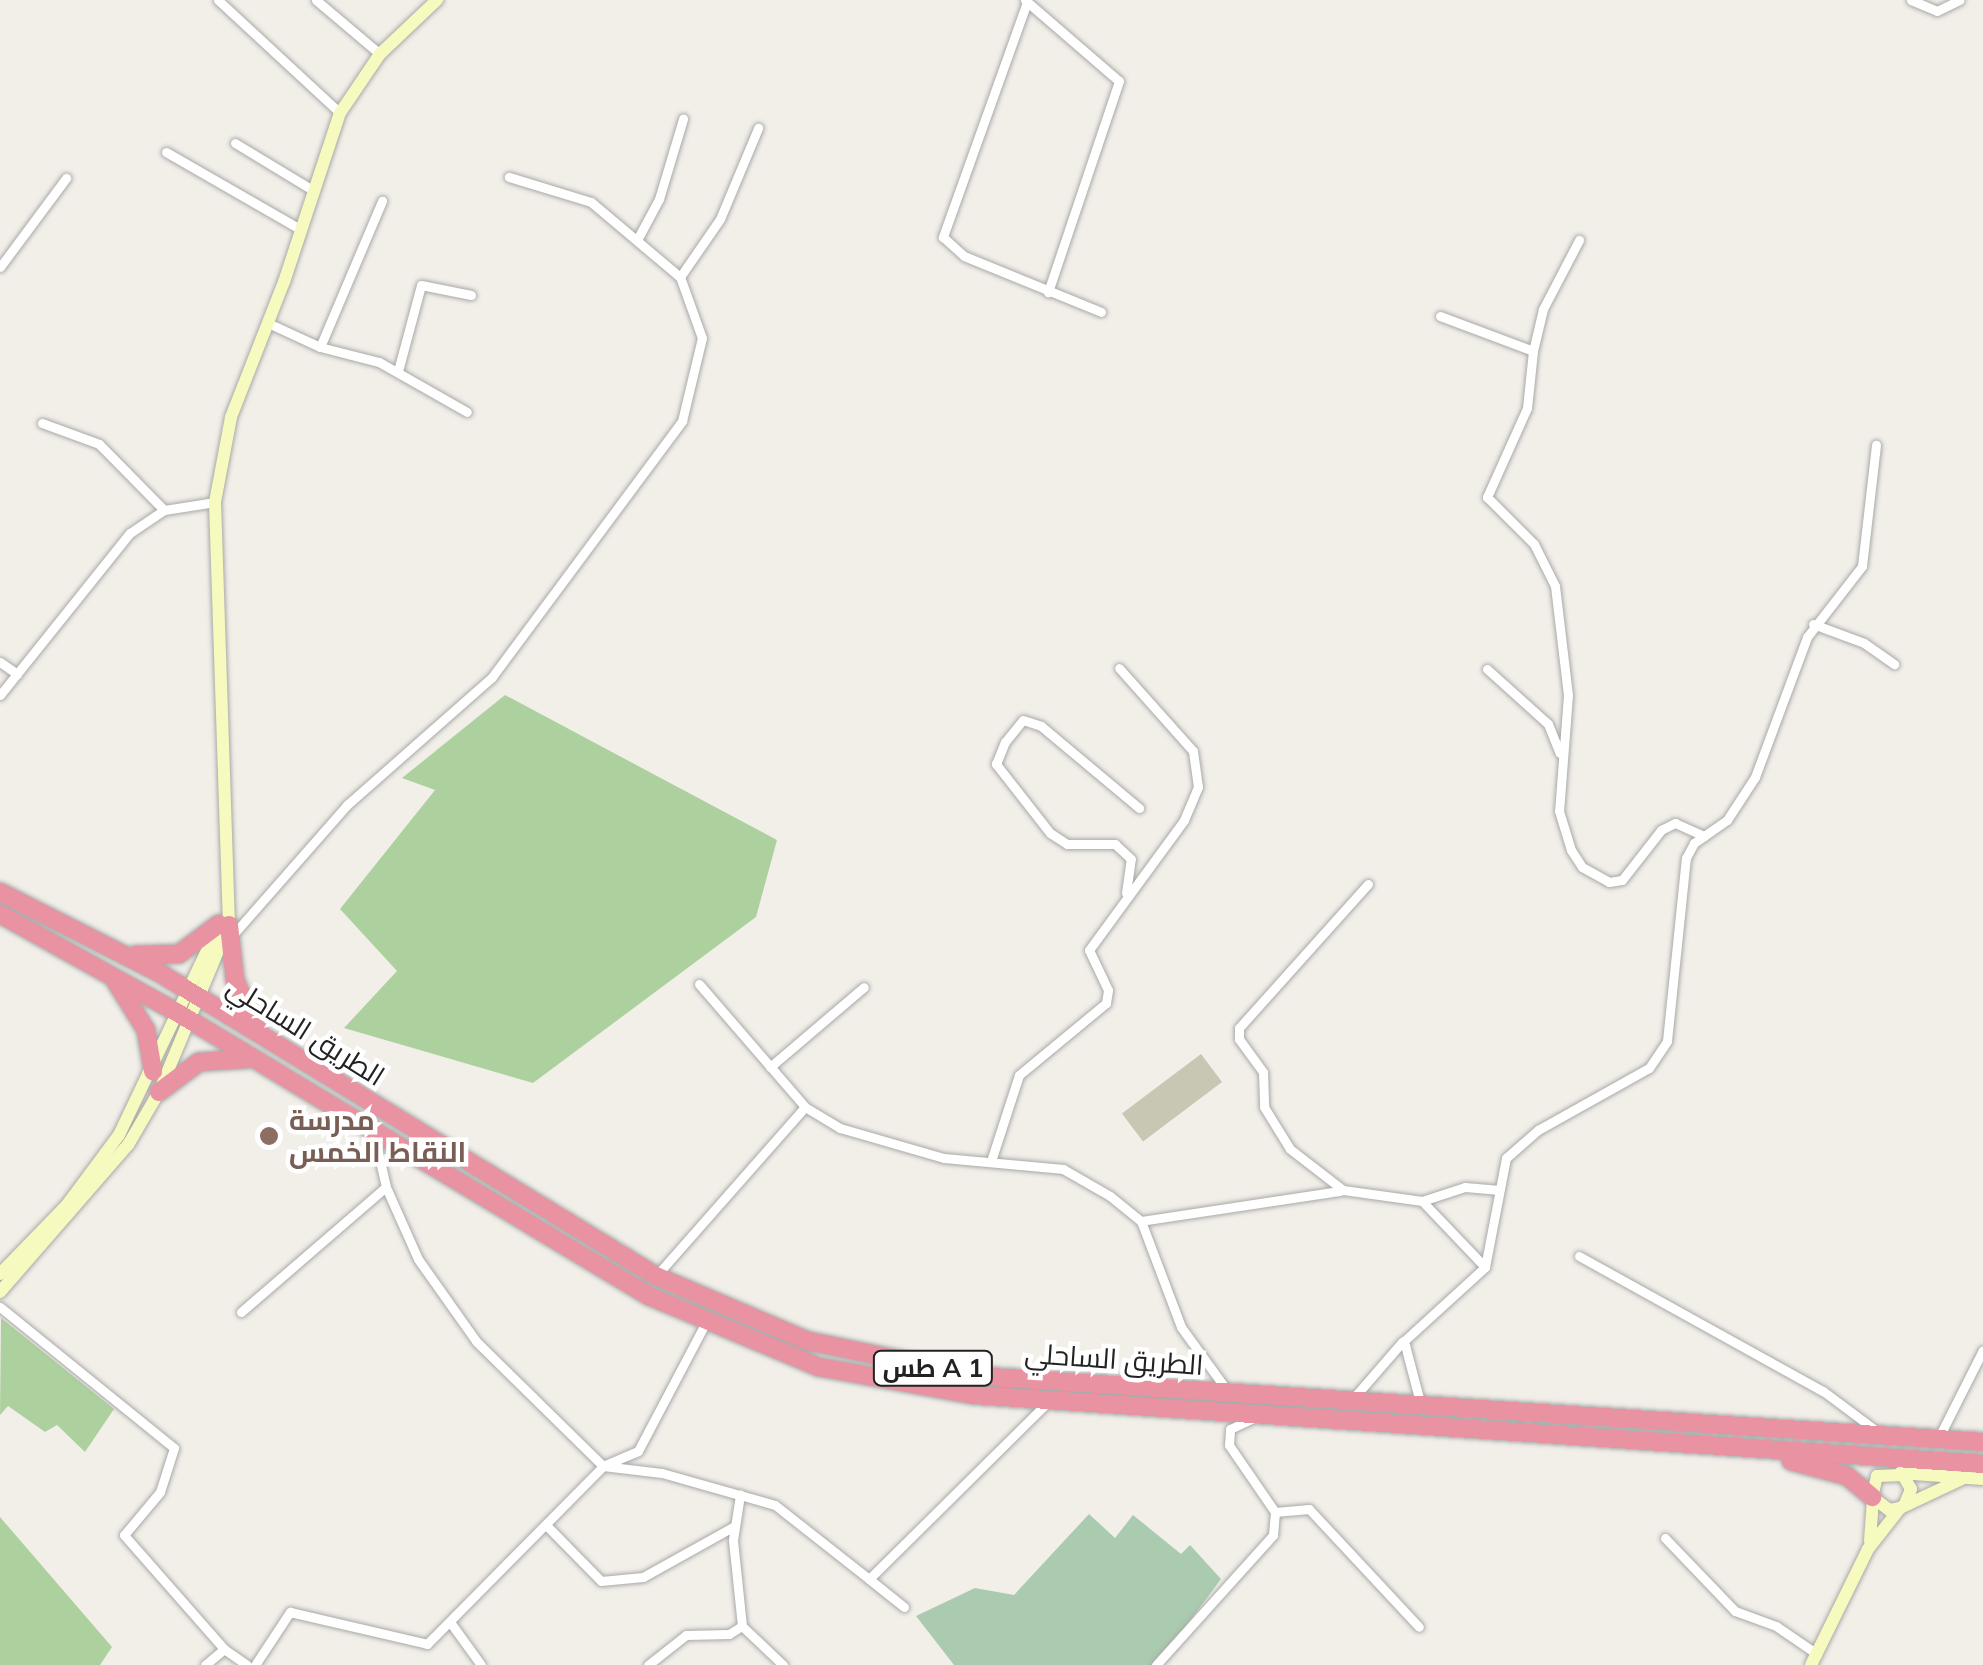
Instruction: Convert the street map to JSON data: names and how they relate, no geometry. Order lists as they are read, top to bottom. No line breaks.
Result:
{"streets":{"highway":["الطريق الساحلي","طس A 1"]},"places":["مدرسة النقاط الخمس"]}
